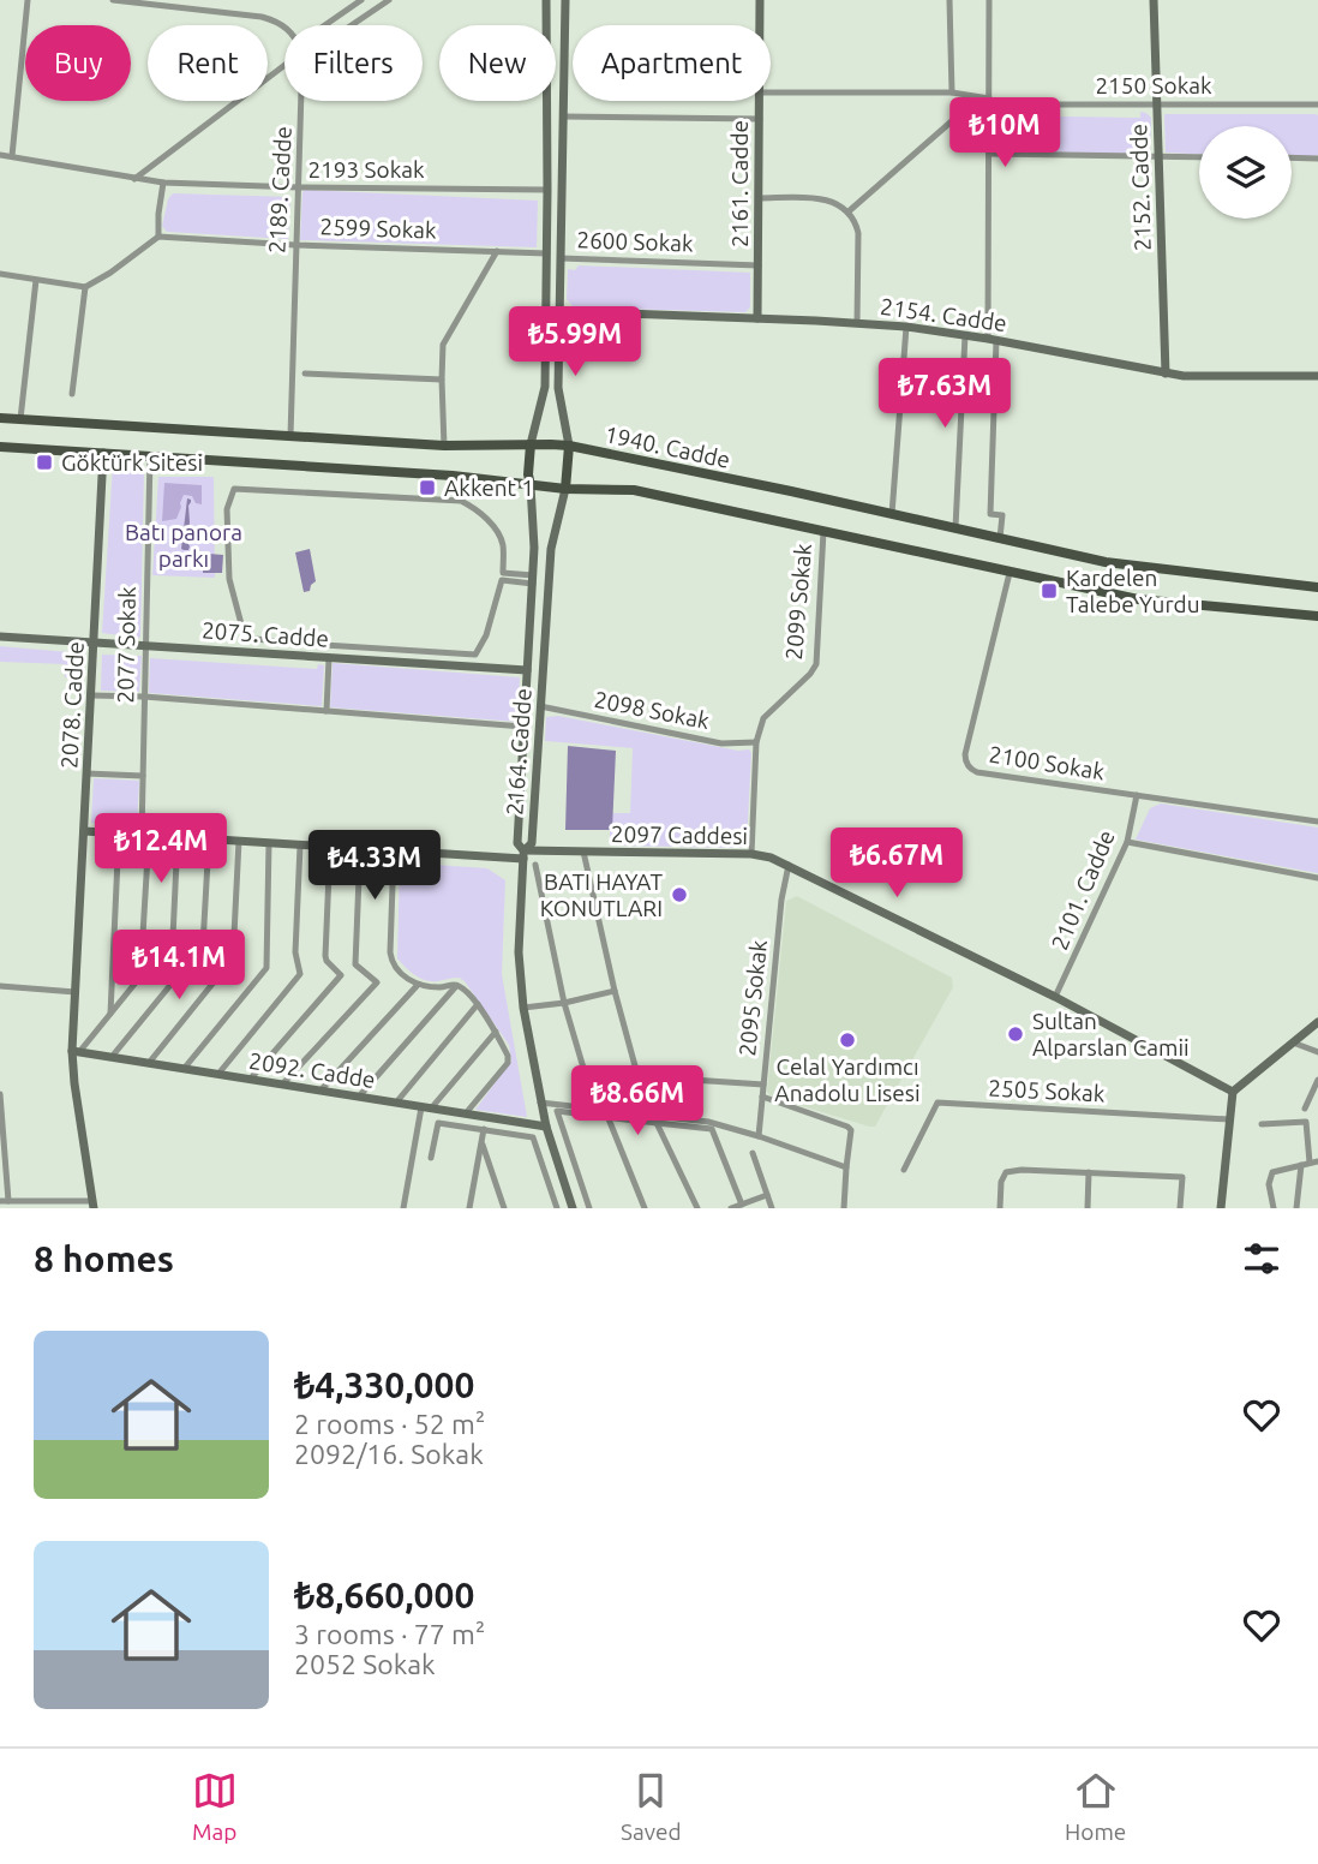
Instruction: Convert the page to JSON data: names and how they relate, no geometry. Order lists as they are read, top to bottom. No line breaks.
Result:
{"streets":{"main road":["1940. Cadde","2164. Cadde"],"street":["2150 Sokak","2193 Sokak","2161. Cadde","2152. Cadde","2189. Cadde","2599 Sokak","2600 Sokak","2154. Cadde","2099 Sokak","2075. Cadde","2077 Sokak","2078. Cadde","2098 Sokak","2100 Sokak","2097 Caddesi","2101. Cadde","2095 Sokak","2092. Cadde","2505 Sokak"]},"crossings":[["2150 Sokak","2152. Cadde"],["2193 Sokak","2189. Cadde"],["2193 Sokak","2164. Cadde"],["2161. Cadde","2600 Sokak"],["2161. Cadde","2154. Cadde"],["2152. Cadde","2154. Cadde"],["2189. Cadde","2599 Sokak"],["2189. Cadde","1940. Cadde"],["2599 Sokak","2164. Cadde"],["2600 Sokak","2164. Cadde"],["2154. Cadde","2164. Cadde"],["1940. Cadde","2164. Cadde"],["2099 Sokak","2098 Sokak"],["2099 Sokak","2097 Caddesi"],["2075. Cadde","2077 Sokak"],["2075. Cadde","2078. Cadde"],["2075. Cadde","2164. Cadde"],["2077 Sokak","2097 Caddesi"],["2078. Cadde","2097 Caddesi"],["2078. Cadde","2092. Cadde"],["2098 Sokak","2164. Cadde"],["2164. Cadde","2097 Caddesi"],["2100 Sokak","2101. Cadde"],["2097 Caddesi","2101. Cadde"],["2097 Caddesi","2095 Sokak"]],"parks":["Batı panora parkı"],"places":{"transit":["Göktürk Sitesi","Akkent 1","Kardelen Talebe Yurdu"],"other":["BATI HAYAT KONUTLARI","Sultan Alparslan Camii","Celal Yardımcı Anadolu Lisesi"]},"page":{"chip":["Buy","Rent","Filters","New","Apartment"],"price":["₺10M","₺5.99M","₺7.63M","₺12.4M","₺6.67M","₺4.33M","₺14.1M","₺8.66M"],"heading":"8 homes","list":[{"name":"₺4,330,000","note":"2 rooms · 52 m² · 2092/16. Sokak"},{"name":"₺8,660,000","note":"3 rooms · 77 m² · 2052 Sokak"}],"tabs":["Map","Saved","Home"]}}
